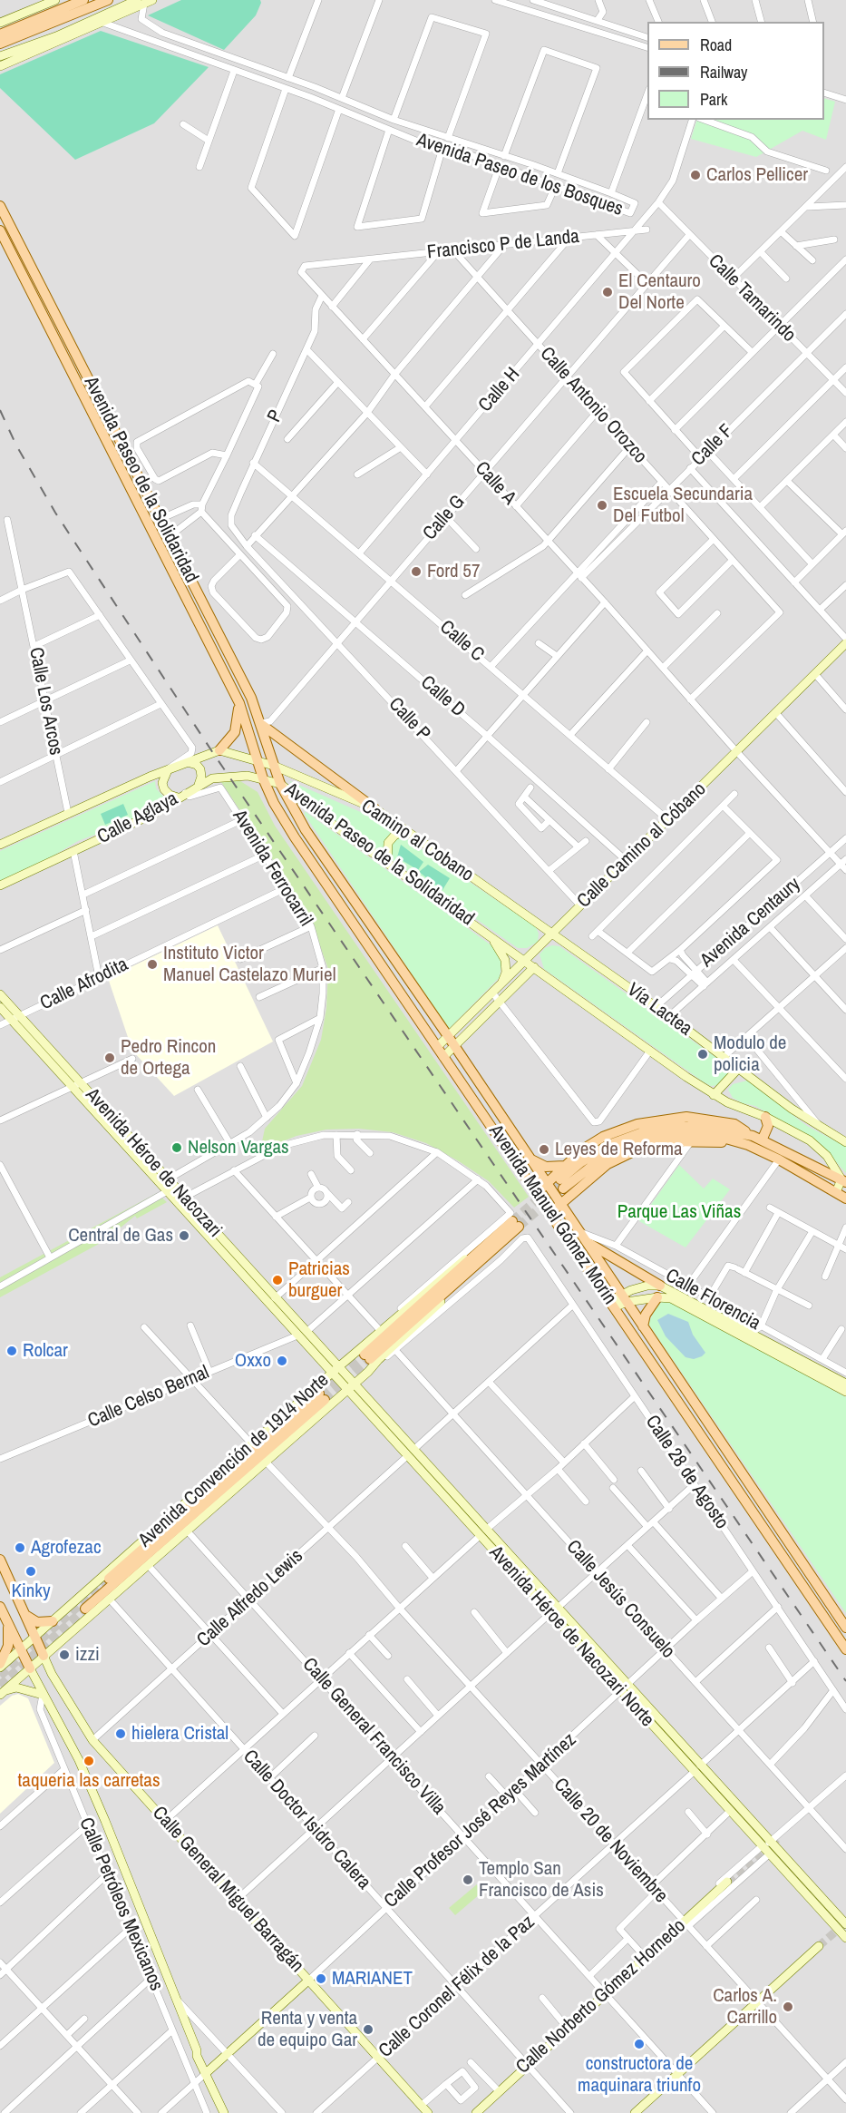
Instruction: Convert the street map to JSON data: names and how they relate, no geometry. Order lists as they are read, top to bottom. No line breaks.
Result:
{"streets":{"main road":["Avenida Paseo de la Solidaridad","Calle Aglaya","Camino al Cobano","Calle Camino al Cóbano","Vía Lactea","Avenida Héroe de Nacozari","Avenida Manuel Gómez Morín","Avenida Convención de 1914 Norte","Avenida Héroe de Nacozari Norte","Calle Profesor José Reyes Martínez","Calle General Miguel Barragán","Calle Petróleos Mexicanos","Calle Norberto Gómez Hornedo"],"street":["Avenida Paseo de los Bosques","Francisco P de Landa","Calle Tamarindo","Calle H","Calle Antonio Orozco","P","Calle F","Calle A","Calle G","Calle C","Calle D","Calle Los Arcos","Calle P","Avenida Ferrocarril","Avenida Centaury","Calle Afrodita","Calle Florencia","Calle Celso Bernal","Calle 28 de Agosto","Calle Alfredo Lewis","Calle Jesús Consuelo","Calle General Francisco Villa","Calle Doctor Isidro Calera","Calle 20 de Noviembre","Calle Coronel Félix de la Paz"]},"crossings":[["Francisco P de Landa","Calle H"],["Francisco P de Landa","Calle Antonio Orozco"],["Francisco P de Landa","Calle A"],["Calle Tamarindo","Calle H"],["Calle Tamarindo","Calle F"],["Calle Tamarindo","Calle G"],["Calle H","Calle Antonio Orozco"],["Calle H","Calle A"],["Calle H","Calle C"],["Calle Antonio Orozco","Calle F"],["Calle Antonio Orozco","Calle A"],["Calle Antonio Orozco","Calle G"],["P","Calle A"],["P","Calle C"],["P","Calle P"],["Calle F","Calle A"],["Avenida Paseo de la Solidaridad","Calle G"],["Avenida Paseo de la Solidaridad","Calle Aglaya"],["Avenida Paseo de la Solidaridad","Camino al Cobano"],["Avenida Paseo de la Solidaridad","Calle Camino al Cóbano"],["Avenida Paseo de la Solidaridad","Avenida Manuel Gómez Morín"],["Calle A","Calle G"],["Calle A","Calle Camino al Cóbano"],["Calle A","Avenida Centaury"],["Calle G","Calle C"],["Calle G","Calle D"],["Calle G","Calle P"],["Calle C","Calle Camino al Cóbano"],["Calle D","Calle Camino al Cóbano"],["Calle Los Arcos","Calle Aglaya"],["Calle P","Calle Camino al Cóbano"],["Calle Aglaya","Avenida Ferrocarril"],["Calle Aglaya","Avenida Manuel Gómez Morín"],["Camino al Cobano","Calle Camino al Cóbano"],["Camino al Cobano","Vía Lactea"],["Calle Camino al Cóbano","Vía Lactea"],["Calle Camino al Cóbano","Avenida Manuel Gómez Morín"],["Avenida Ferrocarril","Calle Afrodita"],["Avenida Ferrocarril","Avenida Héroe de Nacozari"],["Avenida Centaury","Vía Lactea"],["Calle Afrodita","Avenida Héroe de Nacozari"],["Avenida Héroe de Nacozari","Calle Celso Bernal"],["Avenida Héroe de Nacozari","Avenida Héroe de Nacozari Norte"],["Avenida Manuel Gómez Morín","Calle Florencia"],["Calle Celso Bernal","Avenida Héroe de Nacozari Norte"],["Avenida Convención de 1914 Norte","Calle 28 de Agosto"],["Avenida Convención de 1914 Norte","Calle Jesús Consuelo"],["Avenida Convención de 1914 Norte","Avenida Héroe de Nacozari Norte"],["Avenida Convención de 1914 Norte","Calle General Francisco Villa"],["Avenida Convención de 1914 Norte","Calle Doctor Isidro Calera"],["Avenida Convención de 1914 Norte","Calle 20 de Noviembre"],["Avenida Convención de 1914 Norte","Calle General Miguel Barragán"],["Avenida Convención de 1914 Norte","Calle Petróleos Mexicanos"],["Calle 28 de Agosto","Calle Alfredo Lewis"],["Calle 28 de Agosto","Calle Profesor José Reyes Martínez"],["Calle 28 de Agosto","Calle Coronel Félix de la Paz"],["Calle Alfredo Lewis","Calle Jesús Consuelo"],["Calle Alfredo Lewis","Avenida Héroe de Nacozari Norte"],["Calle Alfredo Lewis","Calle General Francisco Villa"],["Calle Alfredo Lewis","Calle Doctor Isidro Calera"],["Calle Alfredo Lewis","Calle 20 de Noviembre"],["Calle Alfredo Lewis","Calle General Miguel Barragán"],["Calle Jesús Consuelo","Calle Profesor José Reyes Martínez"],["Calle Jesús Consuelo","Calle Coronel Félix de la Paz"],["Calle Jesús Consuelo","Calle Norberto Gómez Hornedo"],["Avenida Héroe de Nacozari Norte","Calle Profesor José Reyes Martínez"],["Avenida Héroe de Nacozari Norte","Calle Coronel Félix de la Paz"],["Avenida Héroe de Nacozari Norte","Calle Norberto Gómez Hornedo"],["Calle General Francisco Villa","Calle Profesor José Reyes Martínez"],["Calle General Francisco Villa","Calle Coronel Félix de la Paz"],["Calle General Francisco Villa","Calle Norberto Gómez Hornedo"],["Calle Doctor Isidro Calera","Calle Profesor José Reyes Martínez"],["Calle Doctor Isidro Calera","Calle Coronel Félix de la Paz"],["Calle Doctor Isidro Calera","Calle Norberto Gómez Hornedo"],["Calle Profesor José Reyes Martínez","Calle 20 de Noviembre"],["Calle Profesor José Reyes Martínez","Calle General Miguel Barragán"],["Calle Profesor José Reyes Martínez","Calle Petróleos Mexicanos"],["Calle 20 de Noviembre","Calle Coronel Félix de la Paz"],["Calle 20 de Noviembre","Calle Norberto Gómez Hornedo"],["Calle General Miguel Barragán","Calle Coronel Félix de la Paz"]],"parks":["Parque Las Viñas"],"places":["Carlos Pellicer","El Centauro Del Norte","Escuela Secundaria Del Futbol","Ford 57","Instituto Victor Manuel Castelazo Muriel","Modulo de policia","Pedro Rincon de Ortega","Nelson Vargas","Leyes de Reforma","Central de Gas","Patricias burguer","Rolcar","Oxxo","Agrofezac","Kinky","izzi","hielera Cristal","taqueria las carretas","Templo San Francisco de Asis","MARIANET","Carlos A. Carrillo","Renta y venta de equipo Gar","constructora de maquinara triunfo"],"legend":["Road","Railway","Park"]}
